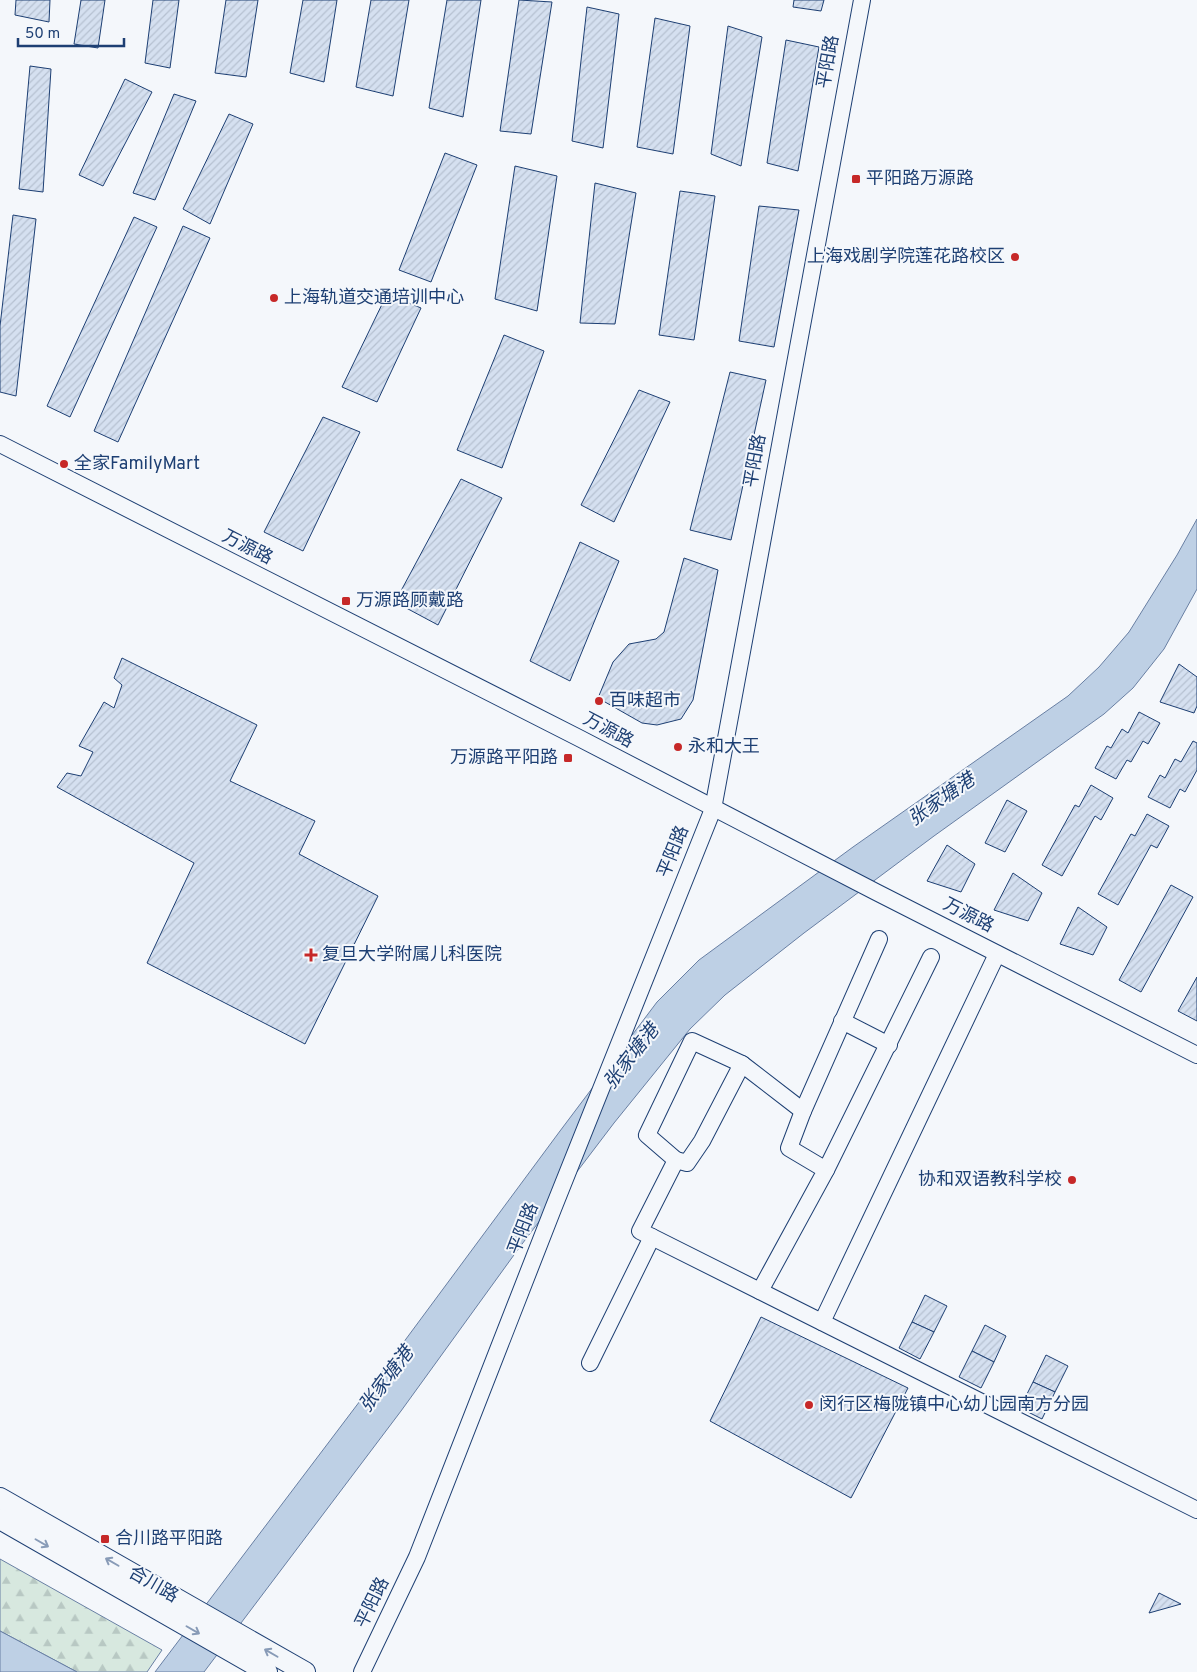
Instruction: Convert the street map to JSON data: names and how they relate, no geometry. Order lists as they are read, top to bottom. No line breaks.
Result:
{"streets":{"main road":["合川路"],"street":["平阳路","万源路"]},"crossings":[["平阳路","万源路"]],"water":["张家塘港"],"places":{"transit":["平阳路万源路","万源路顾戴路","万源路平阳路","合川路平阳路"],"other":["上海戏剧学院莲花路校区","上海轨道交通培训中心","全家FamilyMart","百味超市","永和大王","协和双语教科学校","闵行区梅陇镇中心幼儿园南方分园"],"health":["复旦大学附属儿科医院"]},"scale_bar":"50 m"}
